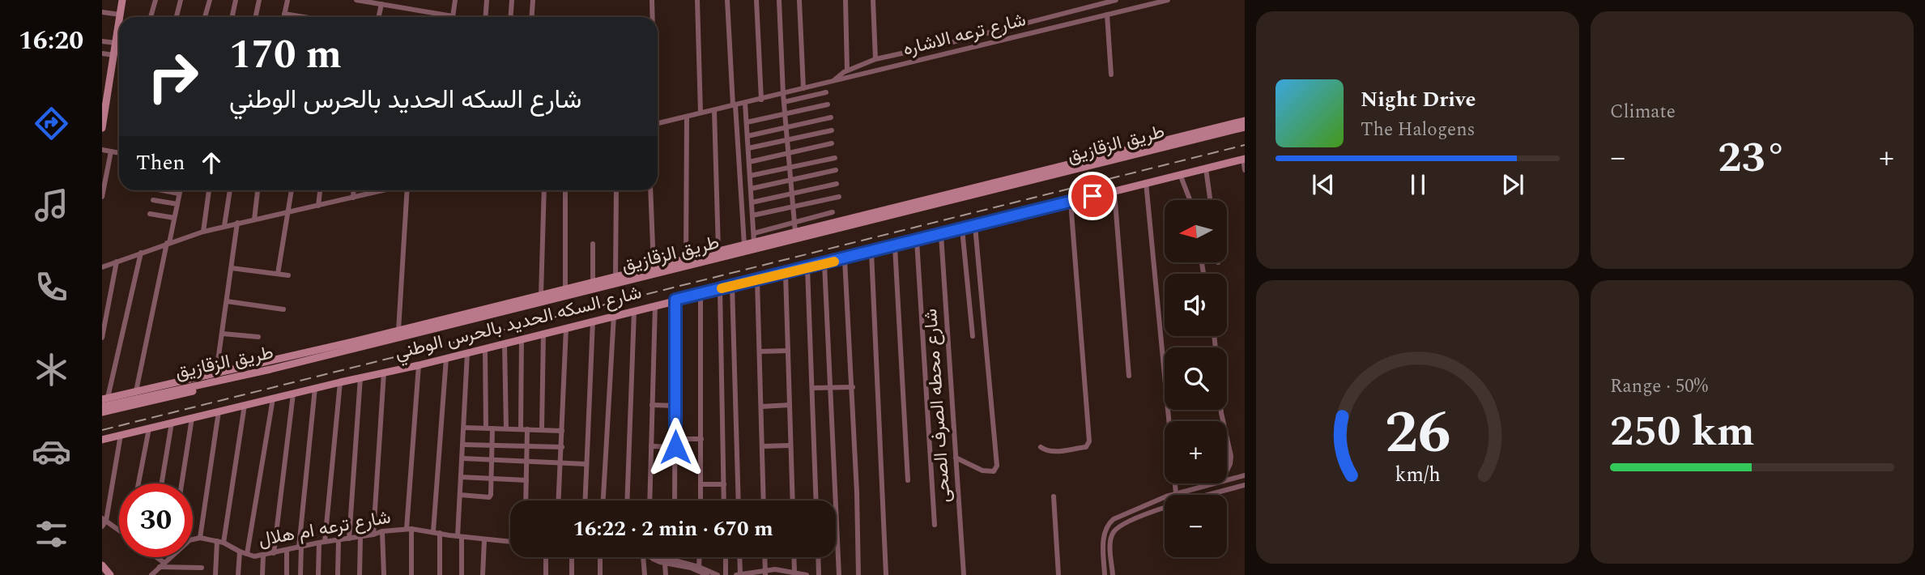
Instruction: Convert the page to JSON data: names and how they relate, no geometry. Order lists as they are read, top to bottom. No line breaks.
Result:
{"streets":{"main road":["طريق الزقازيق","شارع السكه الحديد بالحرس الوطني"],"street":["شارع ترعه الاشاره","شارع محطه الصرف الصحى","شارع ترعه ام هلال"]},"crossings":[["شارع السكه الحديد بالحرس الوطني","شارع محطه الصرف الصحى"]],"north":"left","page":{"tabs":"16:20","tile":["Climate",["Range · 50%","250 km"]],"turn":["170 m","شارع السكه الحديد بالحرس الوطني"],"song":["Night Drive","The Halogens"],"heat":["−","23°","+"],"then":"Then","map_buttons":["+","−"],"limit":"30","trip":"16:22 · 2 min · 670 m","gauge":["26","km/h"]}}
